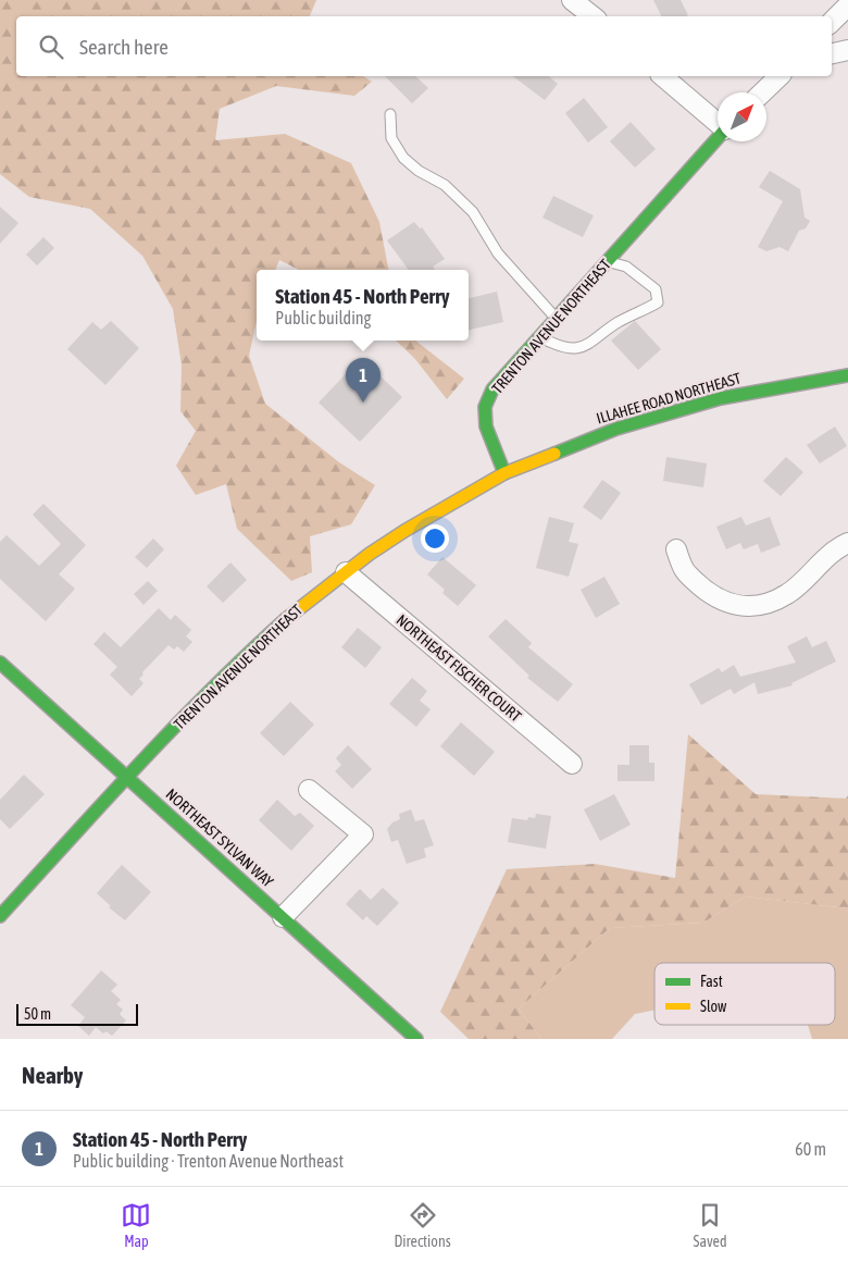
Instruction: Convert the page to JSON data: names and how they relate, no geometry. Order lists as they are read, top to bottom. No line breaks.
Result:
{"streets":{"main road":["TRENTON AVENUE NORTHEAST","ILLAHEE ROAD NORTHEAST","NORTHEAST SYLVAN WAY"],"street":["NORTHEAST FISCHER COURT"]},"crossings":[["TRENTON AVENUE NORTHEAST","ILLAHEE ROAD NORTHEAST"],["TRENTON AVENUE NORTHEAST","NORTHEAST FISCHER COURT"],["TRENTON AVENUE NORTHEAST","NORTHEAST SYLVAN WAY"]],"legend":["Fast","Slow"],"scale_bar":"50 m","north":"top right","page":{"search":"Search here","popup":["Station 45 - North Perry","Public building"],"pins":"1","scale":"50 m","heading":"Nearby","list":[{"mark":"1","name":"Station 45 - North Perry","note":"Public building · Trenton Avenue Northeast","value":"60 m"}],"nav":["Map","Directions","Saved"]}}
